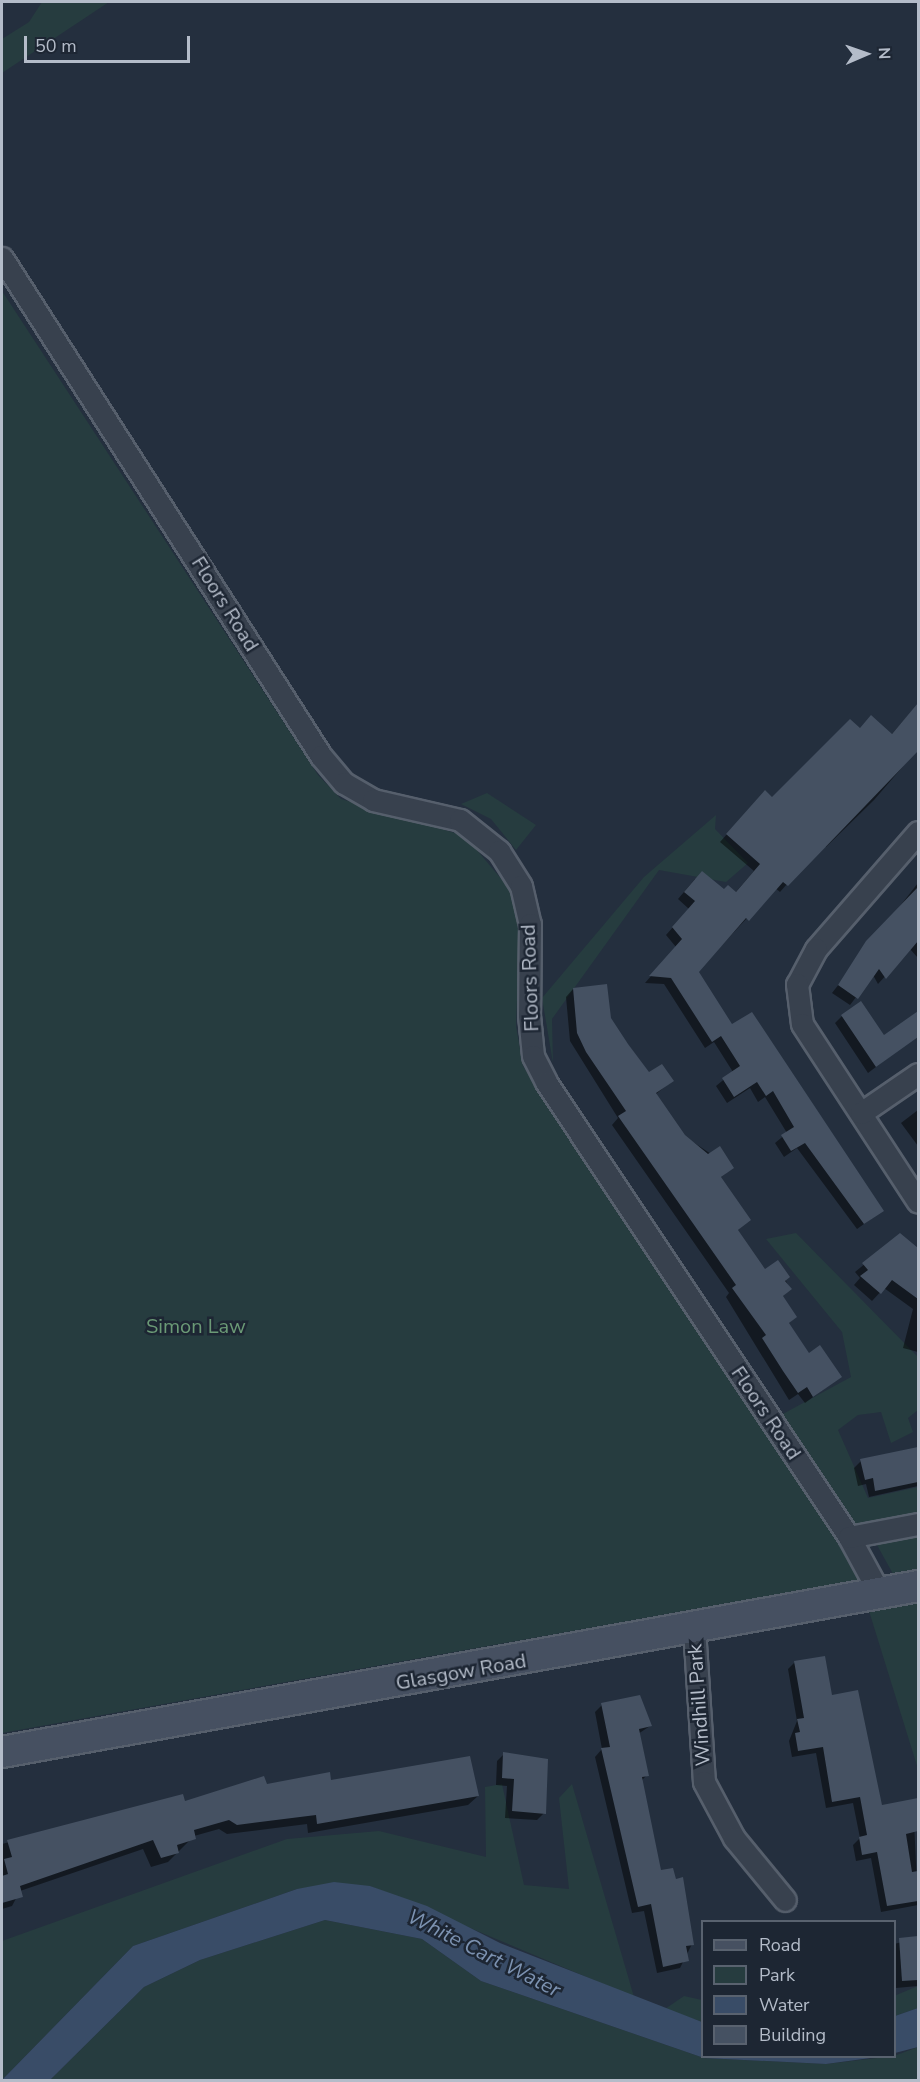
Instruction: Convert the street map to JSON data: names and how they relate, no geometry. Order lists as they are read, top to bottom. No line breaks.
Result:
{"streets":{"main road":["Glasgow Road"],"street":["Floors Road","Windhill Park"]},"crossings":[["Floors Road","Glasgow Road"],["Glasgow Road","Windhill Park"]],"water":["White Cart Water"],"parks":["Simon Law"],"legend":["Road","Park","Water","Building"],"scale_bar":"50 m","north":"right"}
